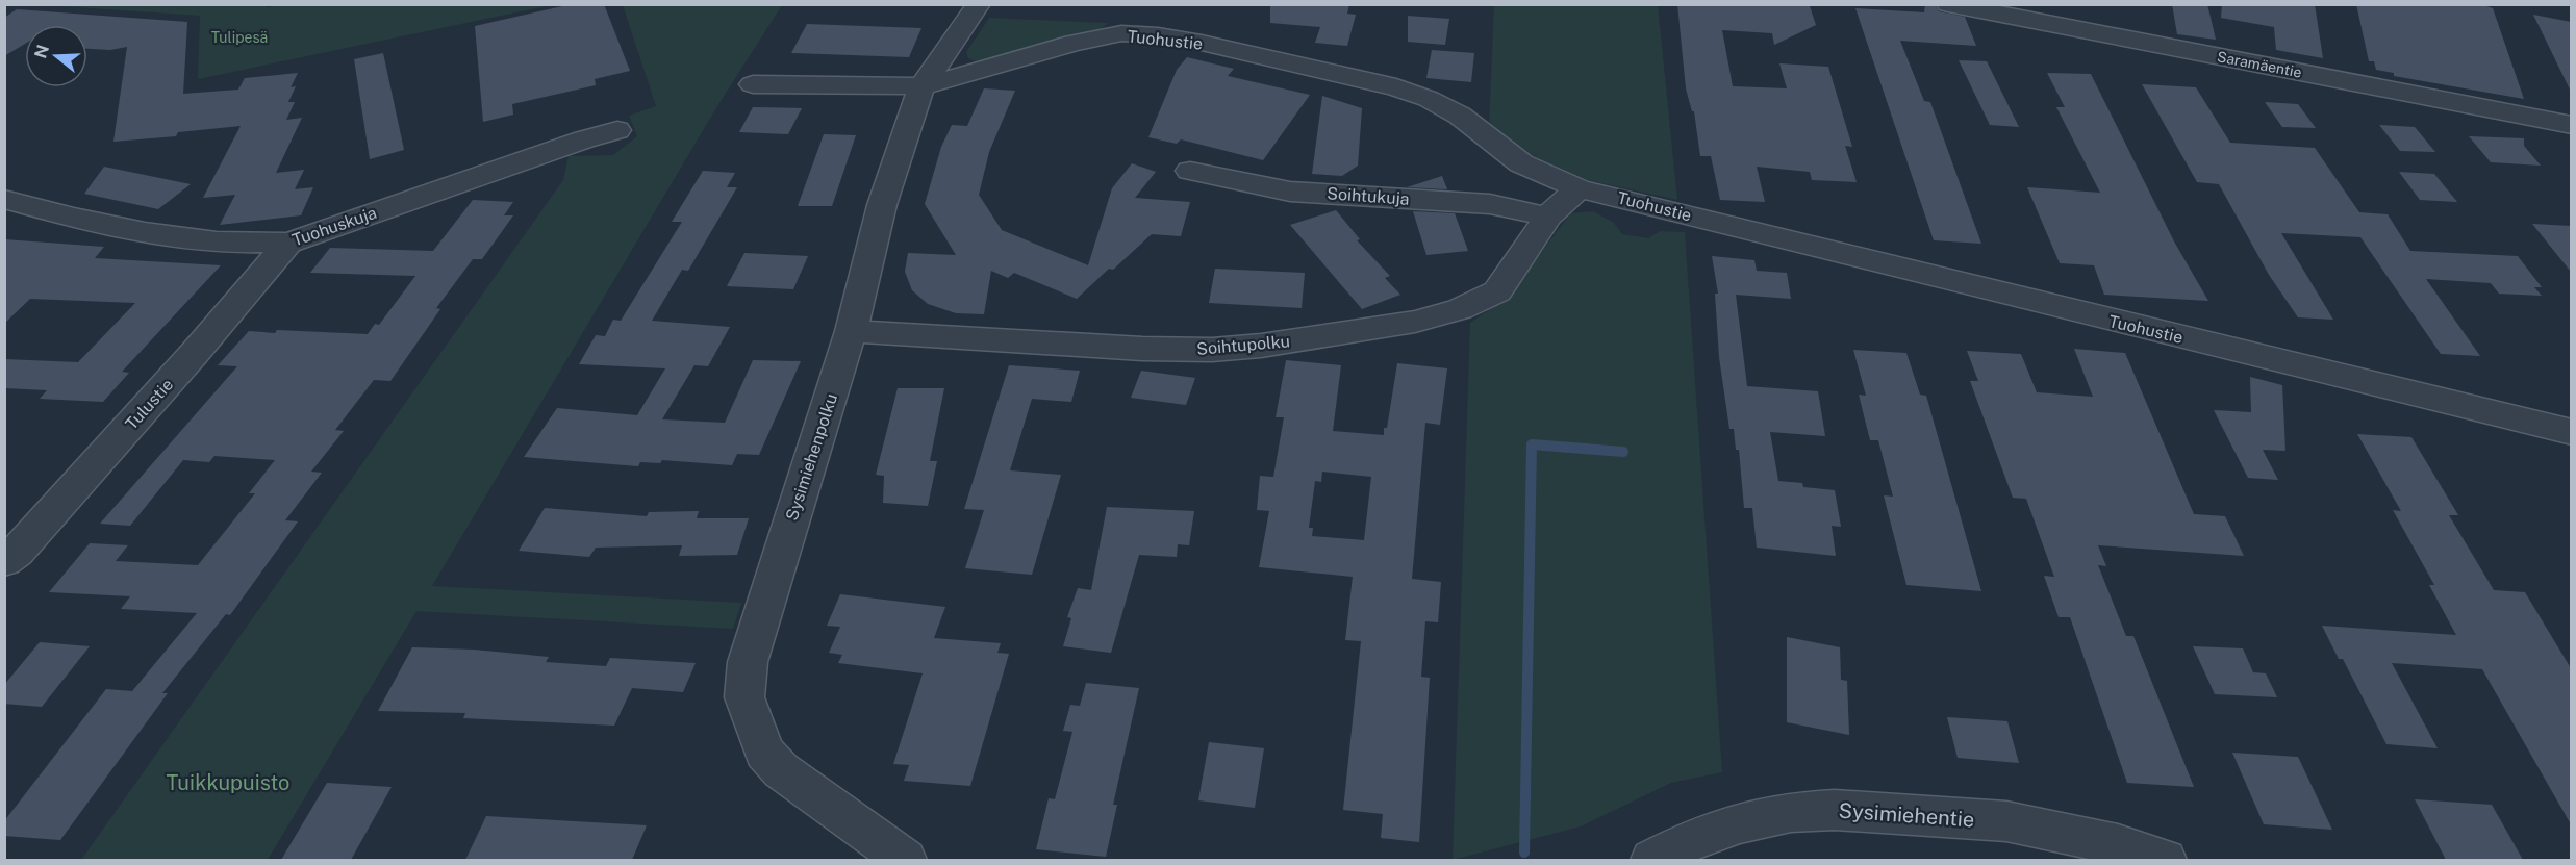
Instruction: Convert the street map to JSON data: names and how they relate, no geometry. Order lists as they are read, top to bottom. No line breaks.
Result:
{"streets":{"street":["Tuohustie","Saramäentie","Soihtukuja","Tuohuskuja","Soihtupolku","Tulustie","Sysimiehenpolku","Sysimiehentie"]},"crossings":[["Tuohustie","Soihtupolku"],["Tuohustie","Sysimiehenpolku"],["Soihtukuja","Soihtupolku"],["Tuohuskuja","Tulustie"],["Soihtupolku","Sysimiehenpolku"]],"parks":["Tulipesä","Tuikkupuisto"],"north":"left"}
